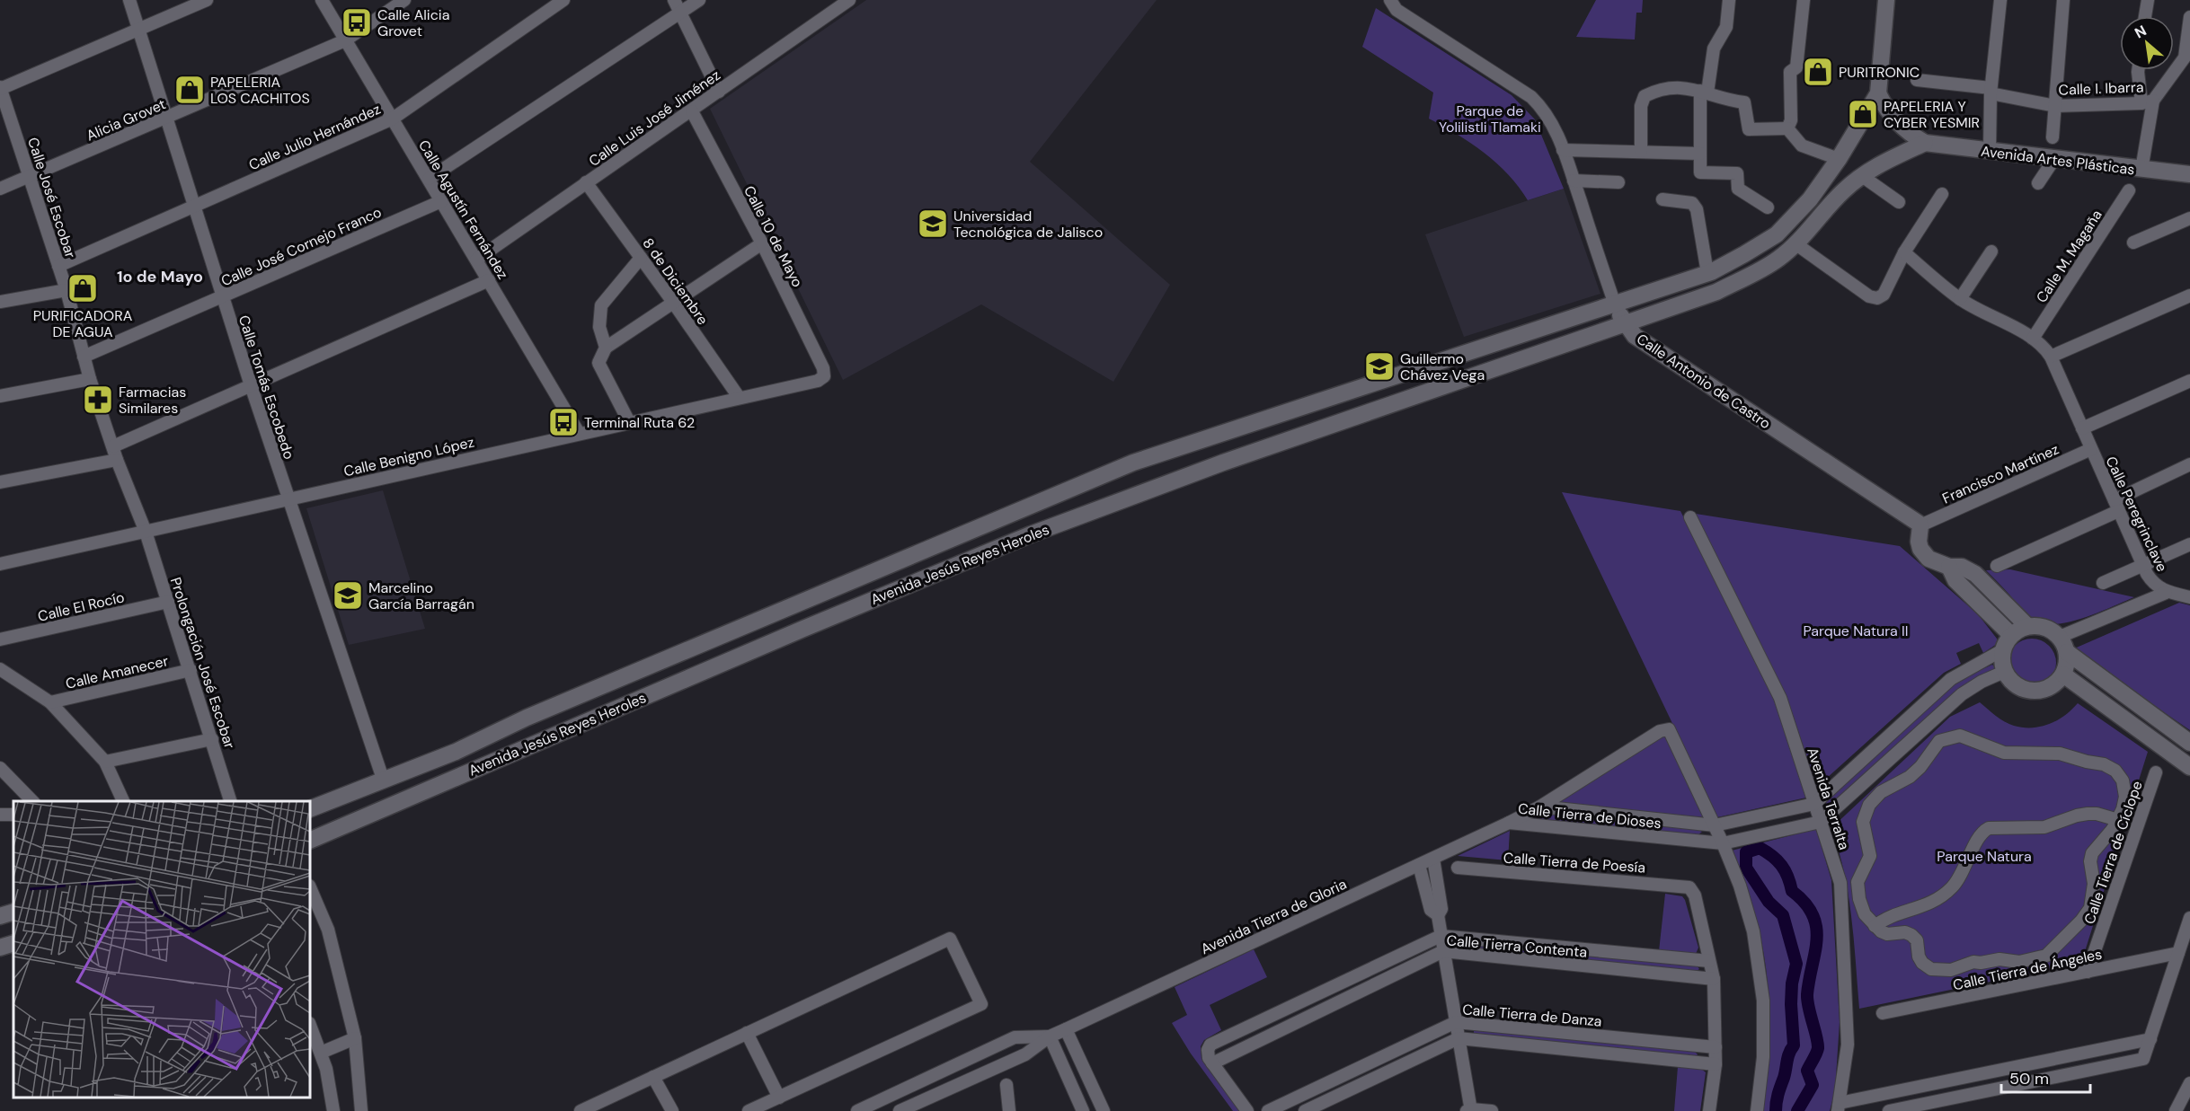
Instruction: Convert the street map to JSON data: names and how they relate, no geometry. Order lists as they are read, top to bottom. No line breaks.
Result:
{"streets":{"street":["Calle I. Ibarra","Calle Luis José Jiménez","Alicia Grovet","Calle Julio Hernández","Avenida Artes Plásticas","Calle José Escobar","Calle Agustín Fernández","Calle 10 de Mayo","Calle José Cornejo Franco","Calle M. Magaña","8 de Diciembre","Calle Antonio de Castro","Calle Tomás Escobedo","Calle Benigno López","Francisco Martínez","Calle Peregrinclave","Avenida Jesús Reyes Heroles","Calle El Rocío","Prolongación José Escobar","Calle Amanecer","Avenida Terralta","Calle Tierra de Dioses","Calle Tierra de Cíclope","Calle Tierra de Poesía","Avenida Tierra de Gloria","Calle Tierra Contenta","Calle Tierra de Ángeles","Calle Tierra de Danza"]},"crossings":[["Calle Luis José Jiménez","Calle Agustín Fernández"],["Calle Luis José Jiménez","Calle 10 de Mayo"],["Calle Luis José Jiménez","8 de Diciembre"],["Alicia Grovet","Calle José Escobar"],["Alicia Grovet","Calle Agustín Fernández"],["Alicia Grovet","Calle Tomás Escobedo"],["Calle Julio Hernández","Calle José Escobar"],["Calle Julio Hernández","Calle Agustín Fernández"],["Calle Julio Hernández","Calle Tomás Escobedo"],["Calle José Escobar","Calle José Cornejo Franco"],["Calle José Escobar","Calle Benigno López"],["Calle José Escobar","Prolongación José Escobar"],["Calle Agustín Fernández","Calle José Cornejo Franco"],["Calle Agustín Fernández","Calle Benigno López"],["Calle 10 de Mayo","Calle Benigno López"],["Calle José Cornejo Franco","Calle Tomás Escobedo"],["8 de Diciembre","Calle Benigno López"],["Calle Antonio de Castro","Francisco Martínez"],["Calle Antonio de Castro","Avenida Jesús Reyes Heroles"],["Calle Tomás Escobedo","Calle Benigno López"],["Calle Tomás Escobedo","Avenida Jesús Reyes Heroles"],["Calle Benigno López","Prolongación José Escobar"],["Francisco Martínez","Calle Peregrinclave"],["Calle El Rocío","Prolongación José Escobar"],["Prolongación José Escobar","Calle Amanecer"],["Avenida Terralta","Calle Tierra de Dioses"],["Calle Tierra de Dioses","Avenida Tierra de Gloria"],["Calle Tierra de Cíclope","Calle Tierra de Ángeles"],["Calle Tierra de Poesía","Calle Tierra Contenta"]],"districts":["1o de Mayo"],"parks":["Parque de Yolilistli Tlamaki","Parque Natura II","Parque Natura"],"places":{"bus stop":["Calle Alicia Grovet","Terminal Ruta 62"],"shop":["PURITRONIC","PAPELERIA LOS CACHITOS","PAPELERIA Y CYBER YESMIR","PURIFICADORA DE AGUA"],"school or university":["Universidad Tecnológica de Jalisco","Guillermo Chávez Vega","Marcelino García Barragán"],"pharmacy":["Farmacias Similares"]},"scale_bar":"50 m","north":"top left"}
